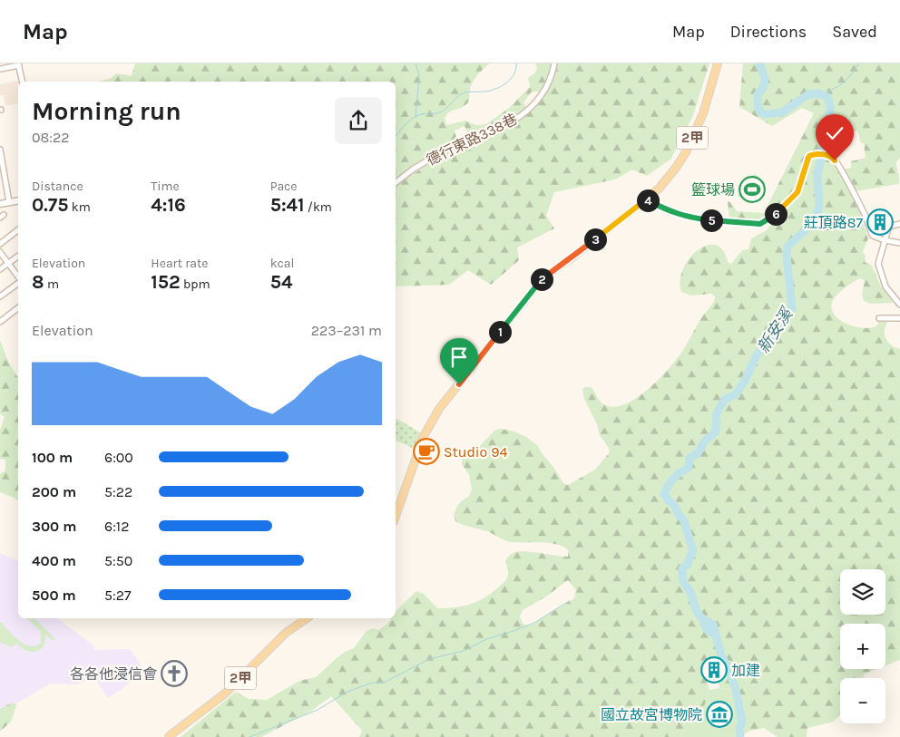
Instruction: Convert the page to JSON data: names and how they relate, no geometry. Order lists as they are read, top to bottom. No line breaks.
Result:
{"streets":{"main road":["2甲"],"street":["德行東路338巷"]},"water":["新安溪"],"places":{"sports":["籃球場"],"building":["莊頂路87","加建"],"cafe":["Studio 94"],"church":["各各他浸信會"],"museum":["國立故宮博物院"]},"page":{"header":"Map","nav":["Map","Directions","Saved"],"heading":["Morning run","08:22"],"stats":[["Distance","0.75 km"],["Time","4:16"],["Pace","5:41 /km"],["Elevation","8 m"],["Heart rate","152 bpm"],["kcal","54"]],"pins":["4","6","5","3","2","1"],"chart":["Elevation","223–231 m"],"list":[{"name":"100 m","note":"6:00"},{"name":"200 m","note":"5:22"},{"name":"300 m","note":"6:12"},{"name":"400 m","note":"5:50"},{"name":"500 m","note":"5:27"}],"map_buttons":["+","−"]}}
